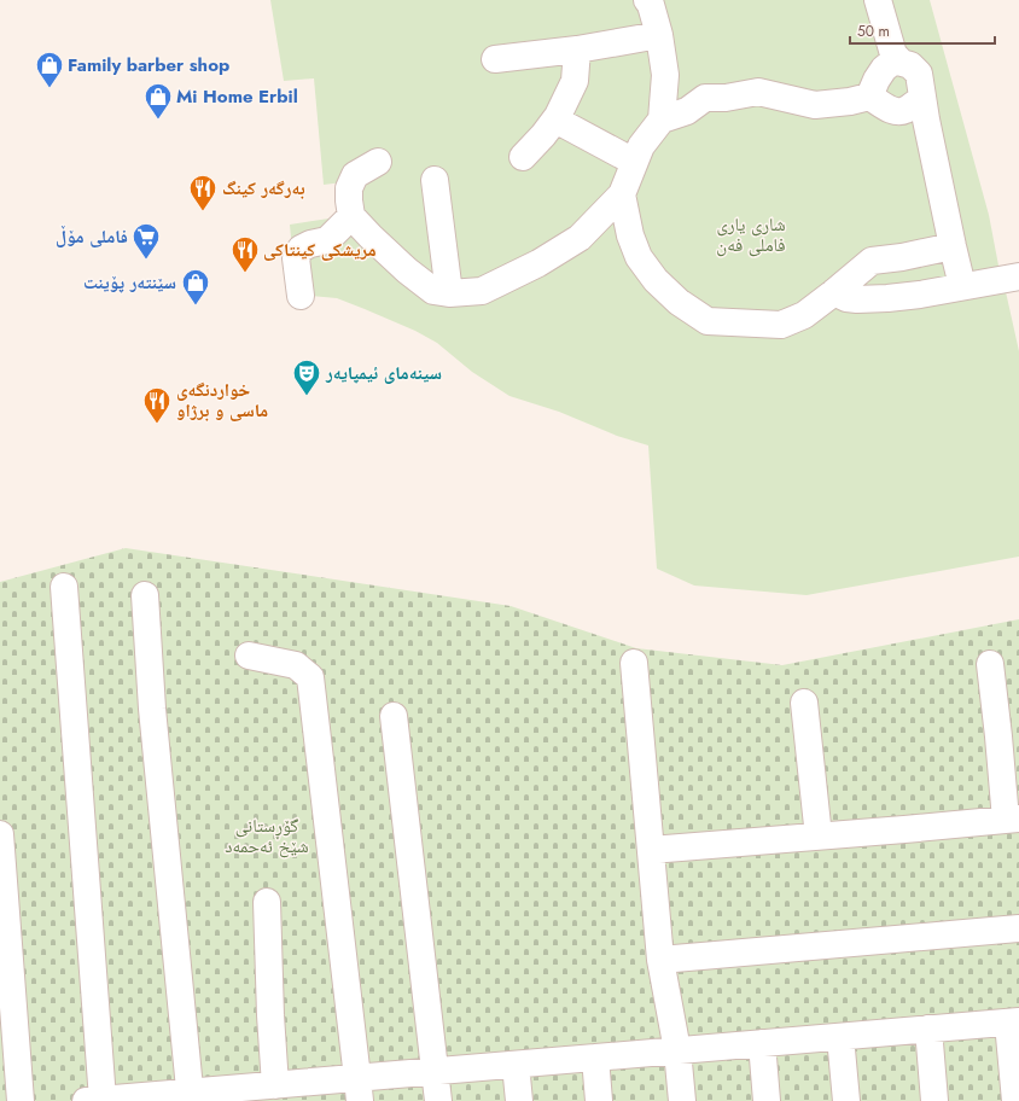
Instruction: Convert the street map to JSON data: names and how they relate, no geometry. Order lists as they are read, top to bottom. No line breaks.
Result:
{"parks":["شاری یاری فاملی فەن","گۆڕستانی شێخ ئەحمەد"],"places":{"shop":["Family barber shop","Mi Home Erbil","سێنتەر پۆینت"],"restaurant":["بەرگەر کینگ","مریشکی کینتاکی","خواردنگەی ماسی و برژاو"],"supermarket":["فاملی مۆڵ"],"theatre":["سینەمای ئیمپایەر"]},"scale_bar":"50 m"}
